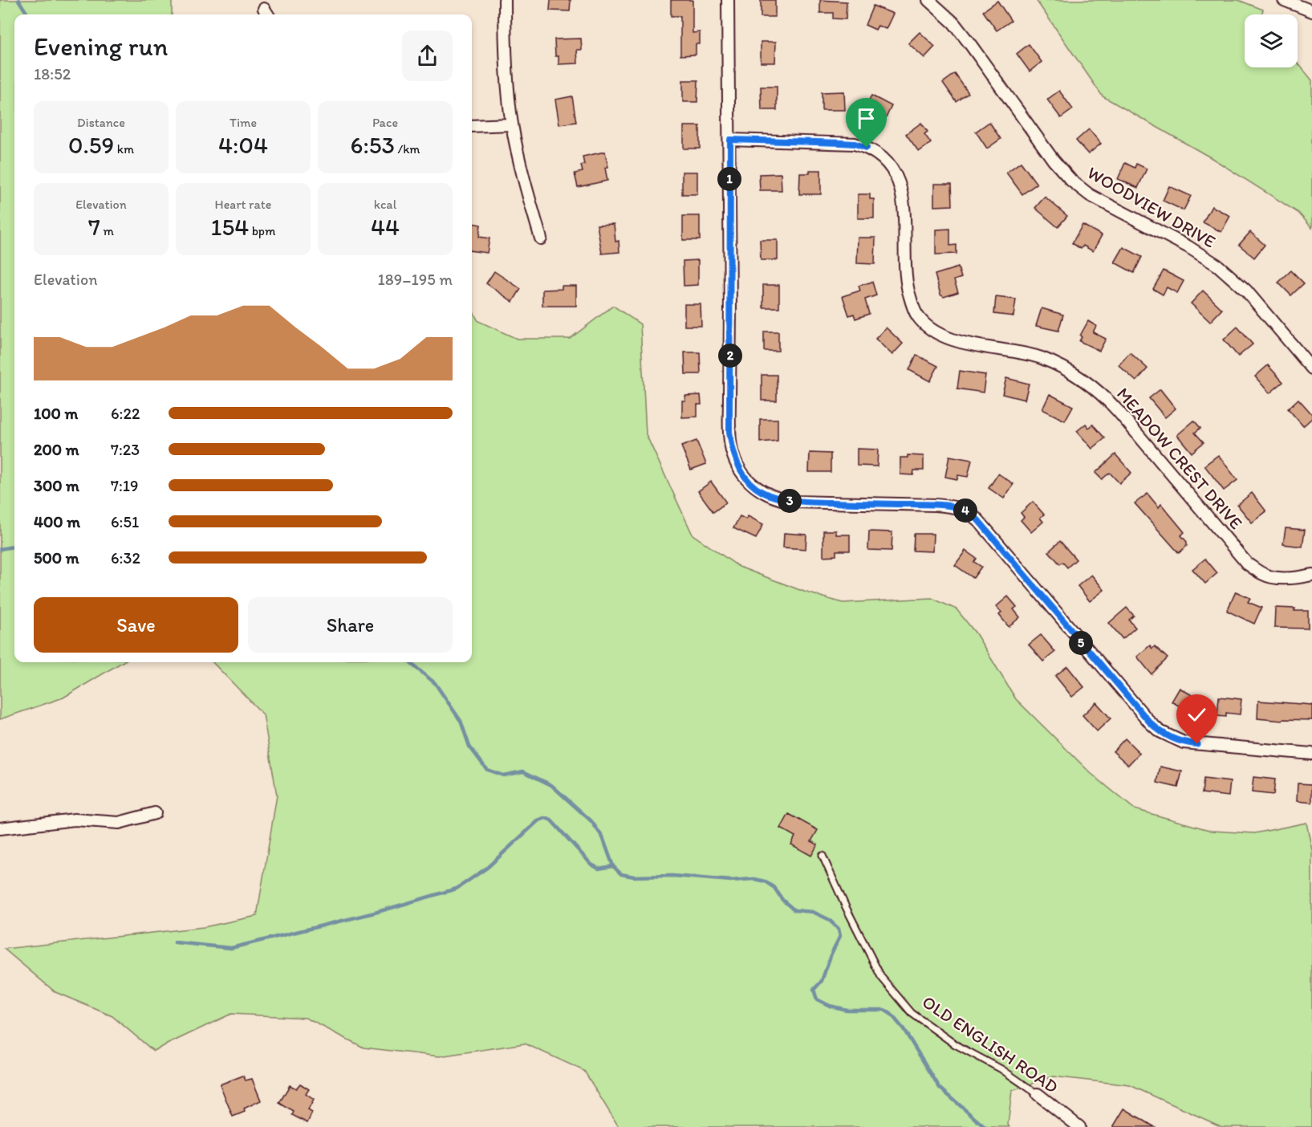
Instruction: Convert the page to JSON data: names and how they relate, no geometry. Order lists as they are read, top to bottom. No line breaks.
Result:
{"streets":{"street":["WOODVIEW DRIVE","MEADOW CREST DRIVE","OLD ENGLISH ROAD"]},"page":{"heading":["Evening run","18:52"],"stats":[["Distance","0.59 km"],["Time","4:04"],["Pace","6:53 /km"],["Elevation","7 m"],["Heart rate","154 bpm"],["kcal","44"]],"pins":["1","2","3","4","5"],"chart":["Elevation","189–195 m"],"list":[{"name":"100 m","note":"6:22"},{"name":"200 m","note":"7:23"},{"name":"300 m","note":"7:19"},{"name":"400 m","note":"6:51"},{"name":"500 m","note":"6:32"}],"buttons":["Save","Share"]}}
